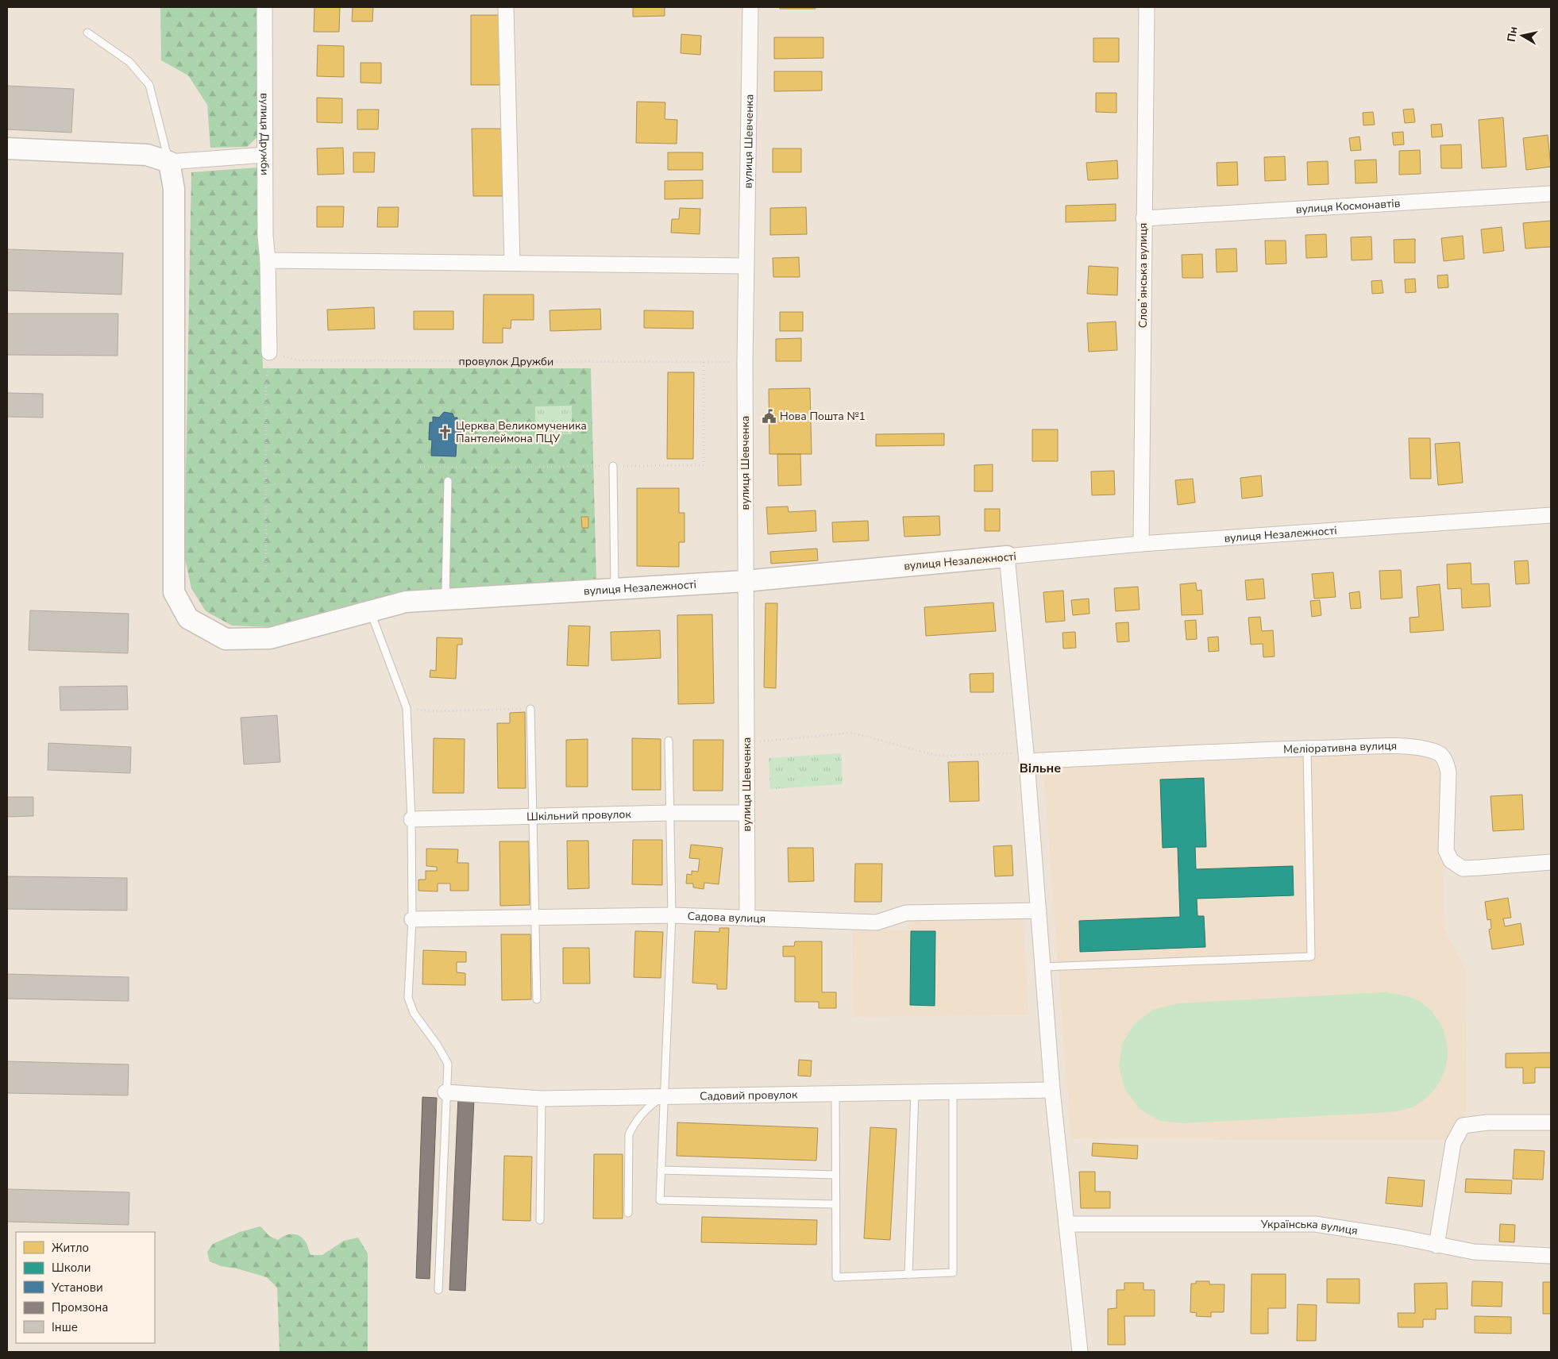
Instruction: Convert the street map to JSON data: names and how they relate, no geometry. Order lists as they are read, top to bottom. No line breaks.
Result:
{"streets":{"street":["вулиця Дружби","вулиця Шевченка","вулиця Космонавтів","Словʼянська вулиця","вулиця Незалежності","Меліоративна вулиця","Шкільний провулок","Садова вулиця","Садовий провулок","Українська вулиця"],"path":["провулок Дружби"]},"crossings":[["вулиця Дружби","провулок Дружби"],["вулиця Шевченка","провулок Дружби"],["вулиця Шевченка","вулиця Незалежності"],["вулиця Шевченка","Шкільний провулок"],["вулиця Шевченка","Садова вулиця"],["вулиця Космонавтів","Словʼянська вулиця"],["Словʼянська вулиця","вулиця Незалежності"]],"districts":["Вільне"],"places":{"public building":["Нова Пошта №1"],"church":["Церква Великомученика Пантелеймона ПЦУ"]},"legend":["Житло","Школи","Установи","Промзона","Інше"],"north":"left"}
